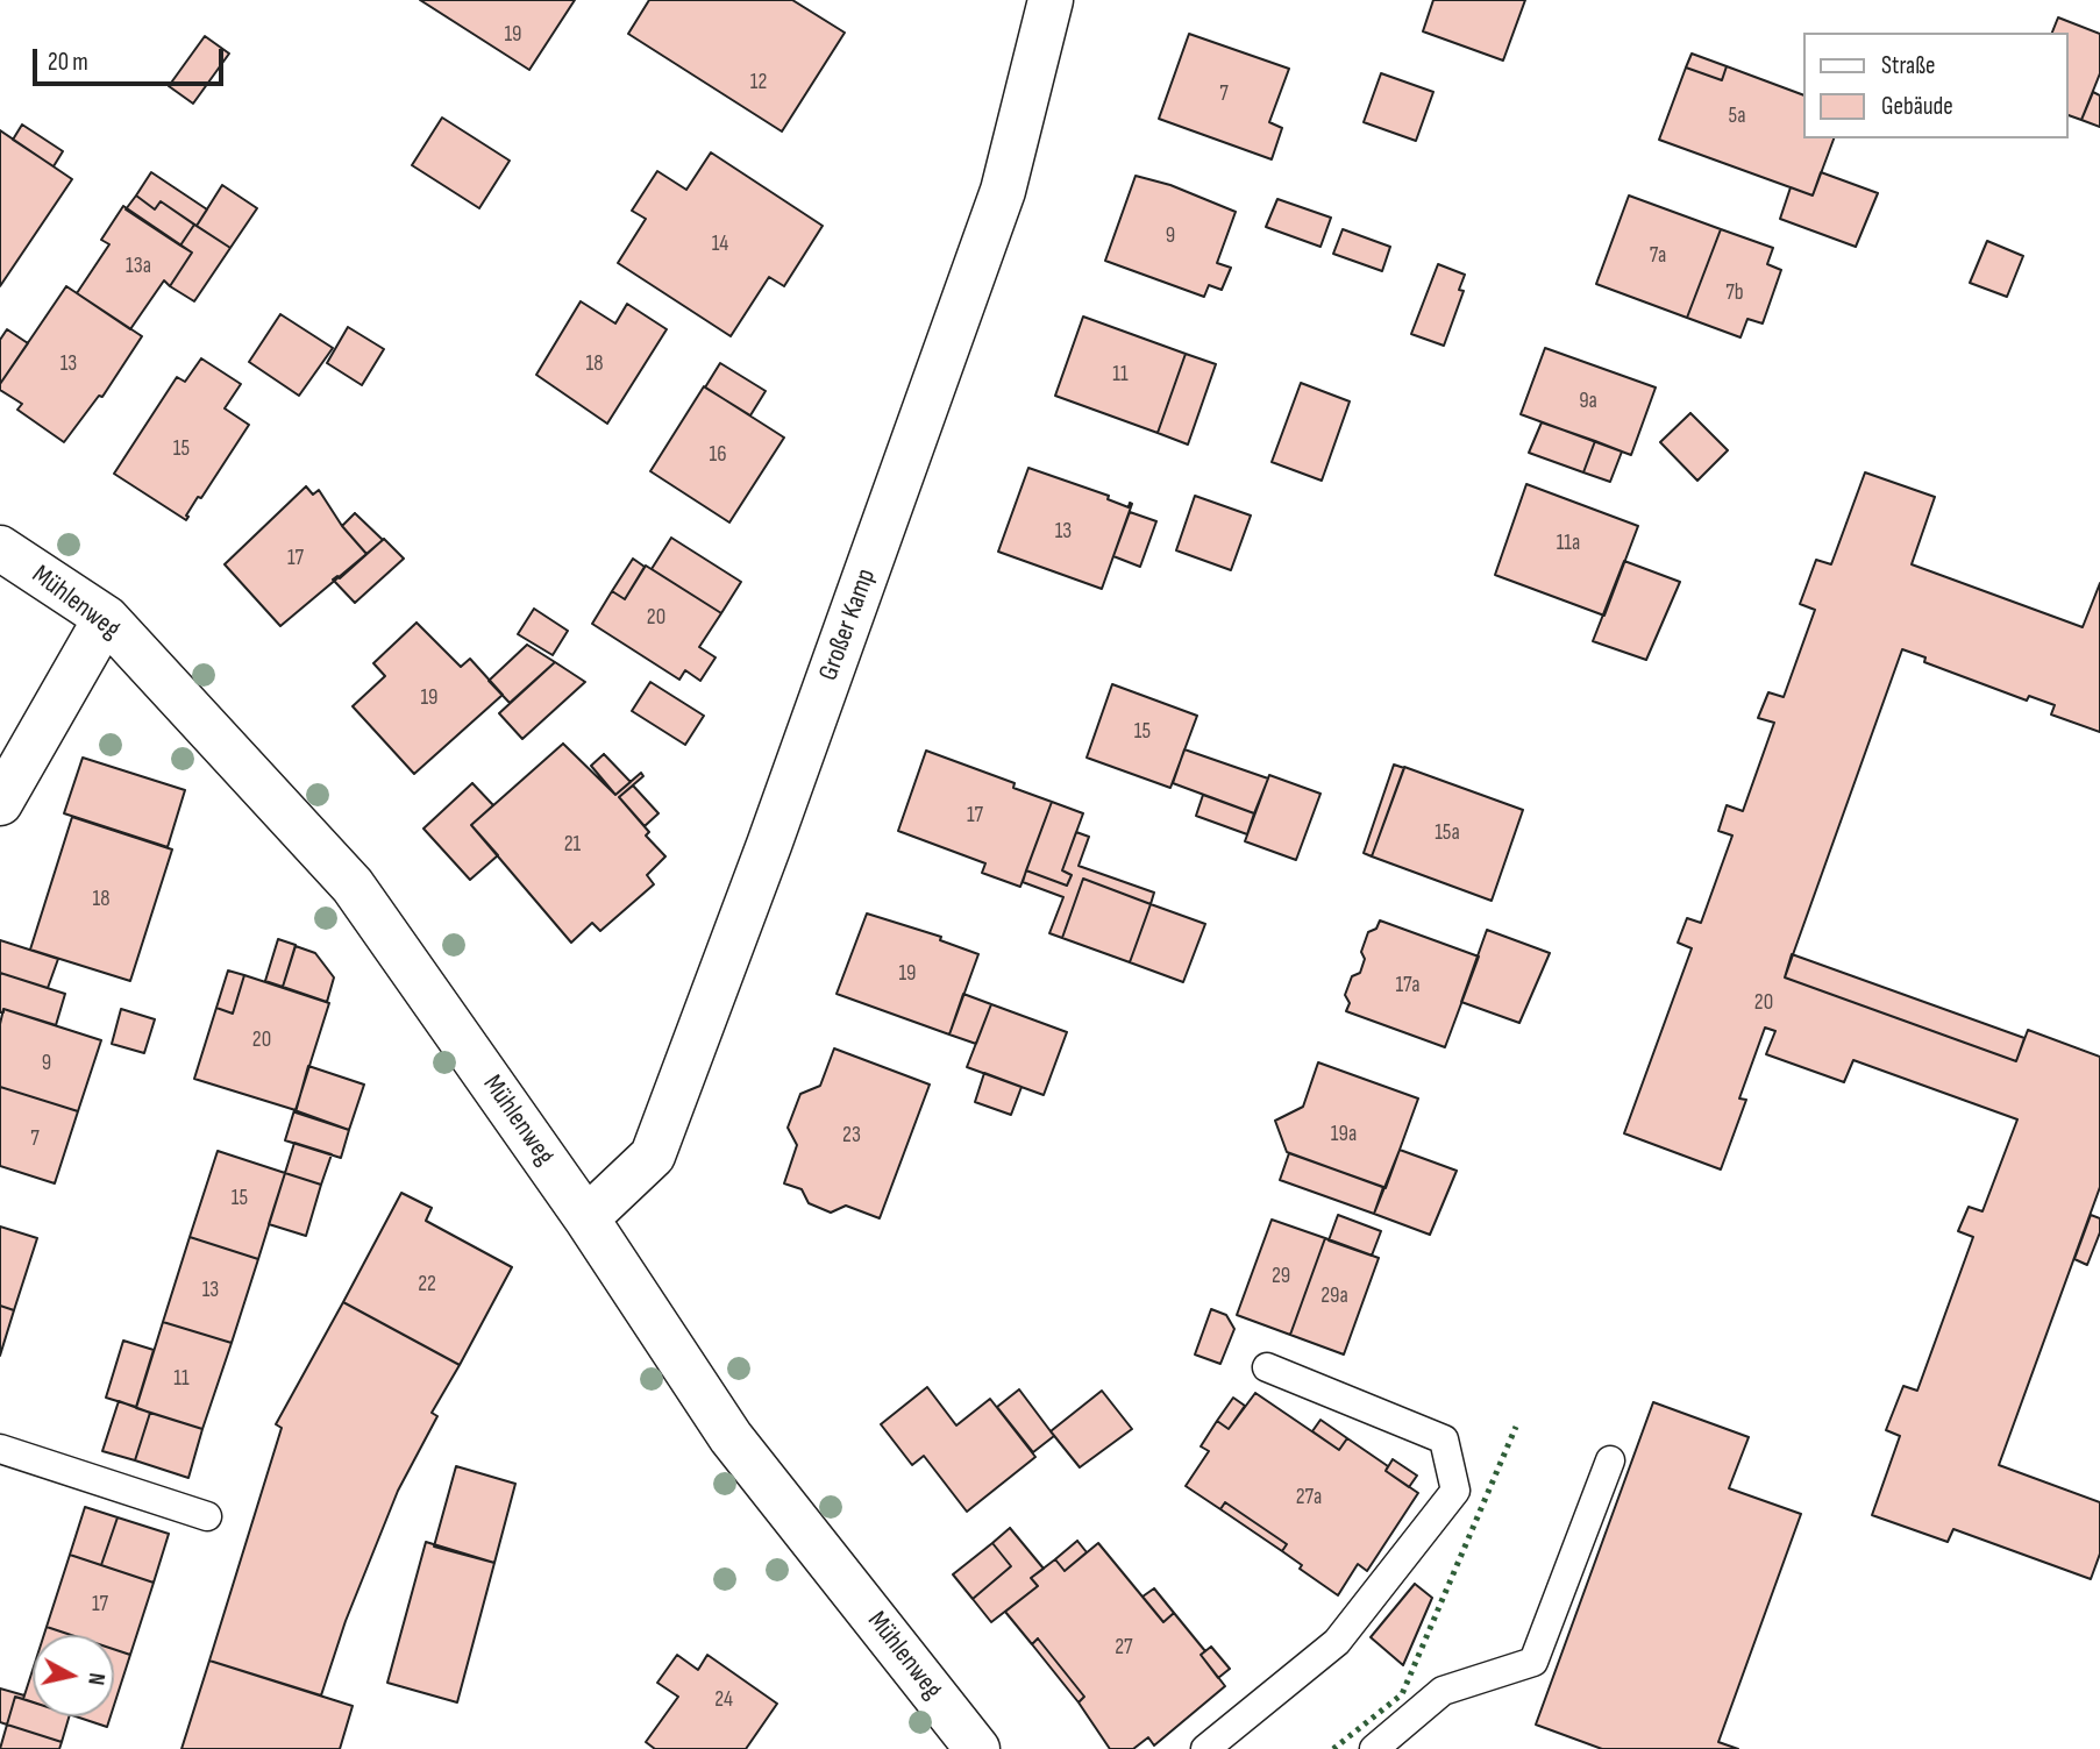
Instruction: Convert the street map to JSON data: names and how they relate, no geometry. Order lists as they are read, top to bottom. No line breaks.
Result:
{"streets":{"street":["Mühlenweg","Großer Kamp"]},"crossings":[["Mühlenweg","Großer Kamp"]],"house_numbers":["19","12","7","5a","9","14","7a","13a","7b","13","18","11","9a","15","16","13","11a","17","20","19","15","17","15a","21","18","19","17a","20","20","9","19a","23","7","15","29","22","13","29a","11","27a","17","27","24"],"legend":["Straße","Gebäude"],"scale_bar":"20 m","north":"right"}
